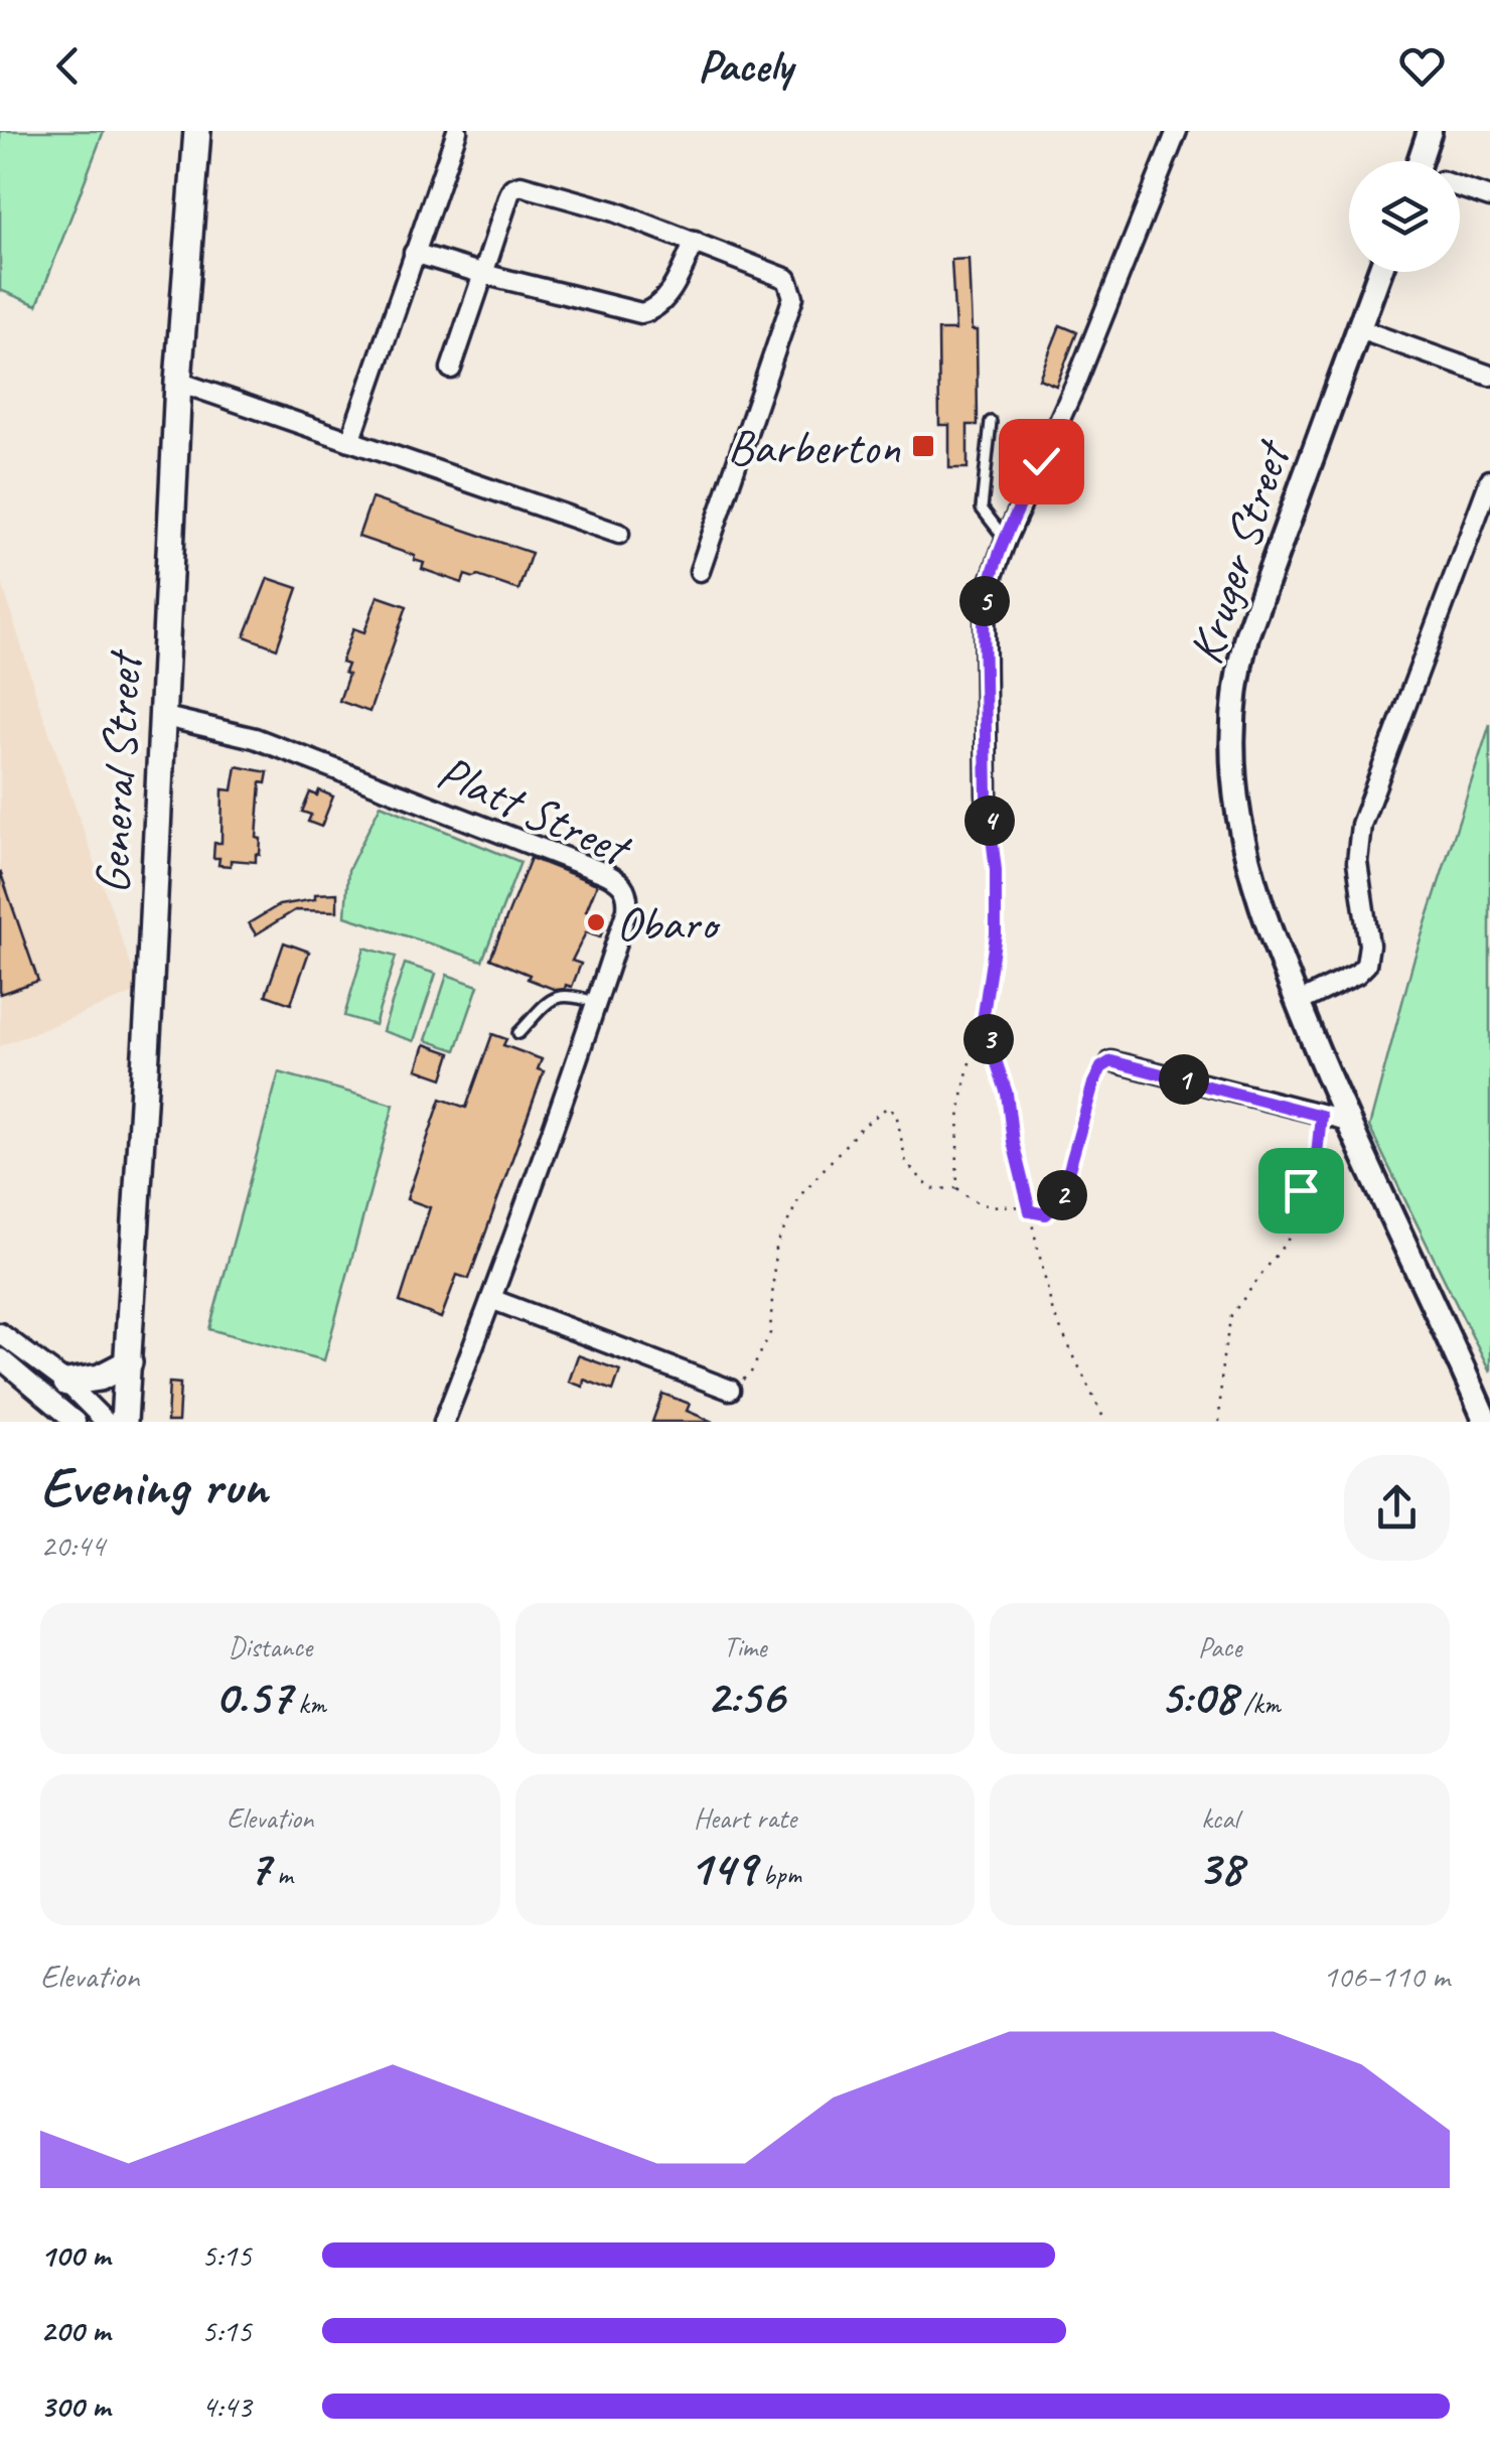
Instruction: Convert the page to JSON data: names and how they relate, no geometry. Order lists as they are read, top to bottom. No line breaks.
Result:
{"streets":{"main road":["General Street"],"street":["Kruger Street","Platt Street"]},"crossings":[["General Street","Platt Street"]],"places":{"transit":["Barberton"],"other":["Obaro"]},"page":{"header":"Pacely","pins":["5","4","3","1","2"],"heading":["Evening run","20:44"],"stats":[["Distance","0.57 km"],["Time","2:56"],["Pace","5:08 /km"],["Elevation","7 m"],["Heart rate","149 bpm"],["kcal","38"]],"chart":["Elevation","106–110 m"],"list":[{"name":"100 m","note":"5:15"},{"name":"200 m","note":"5:15"},{"name":"300 m","note":"4:43"}]}}
